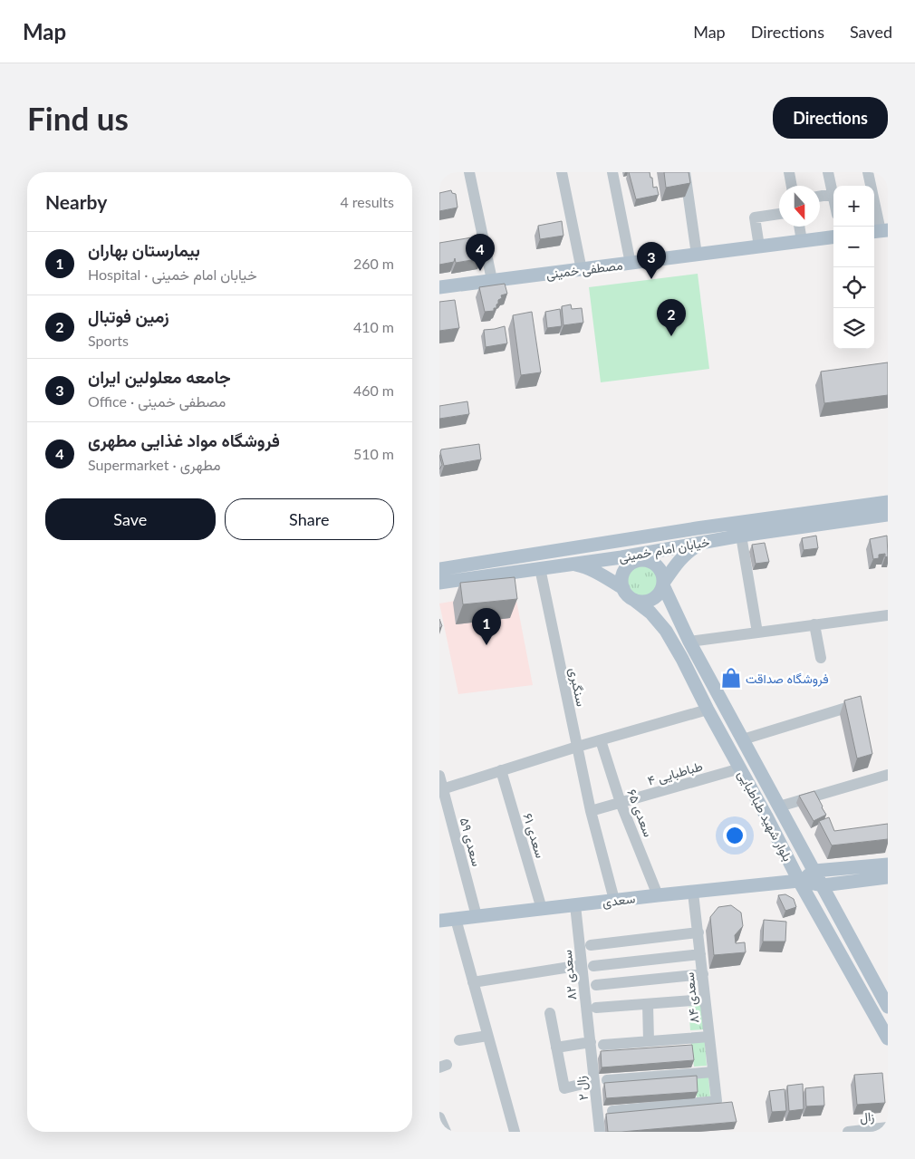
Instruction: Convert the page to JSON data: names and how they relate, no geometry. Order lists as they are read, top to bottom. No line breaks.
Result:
{"streets":{"main road":["مصطفی خمینی","خیابان امام خمینی","بلوار شهید طباطبایی","سعدی"],"street":["سنگبری","طباطبایی ۴","سعدی ۶۵","سعدی ۶۱","سعدی ۵۹","سعدی ۸۲","سعدی ۸۴","زال ۲","زال"]},"crossings":[["خیابان امام خمینی","سنگبری"],["خیابان امام خمینی","بلوار شهید طباطبایی"],["سنگبری","طباطبایی ۴"],["سنگبری","سعدی"],["طباطبایی ۴","سعدی ۶۵"],["طباطبایی ۴","بلوار شهید طباطبایی"],["سعدی ۶۵","سعدی"],["بلوار شهید طباطبایی","سعدی"],["سعدی ۶۱","سعدی"],["سعدی ۵۹","سعدی"],["سعدی","سعدی ۸۲"],["سعدی","سعدی ۸۴"],["سعدی ۸۲","زال ۲"]],"places":{"shop":["فروشگاه صداقت"]},"north":"bottom","page":{"header":"Map","nav":["Map","Directions","Saved"],"buttons":["Directions",["Save","Share"]],"title":"Find us","heading":["Nearby","4 results"],"map_buttons":["+","−"],"list":[{"mark":"1","name":"بیمارستان بهاران","note":"Hospital · خیابان امام خمینی","value":"260 m"},{"mark":"2","name":"زمین فوتبال","note":"Sports","value":"410 m"},{"mark":"3","name":"جامعه معلولین ایران","note":"Office · مصطفی خمینی","value":"460 m"},{"mark":"4","name":"فروشگاه مواد غذایی مطهری","note":"Supermarket · مطهری","value":"510 m"}],"pins":["4","3","2","1"]}}
